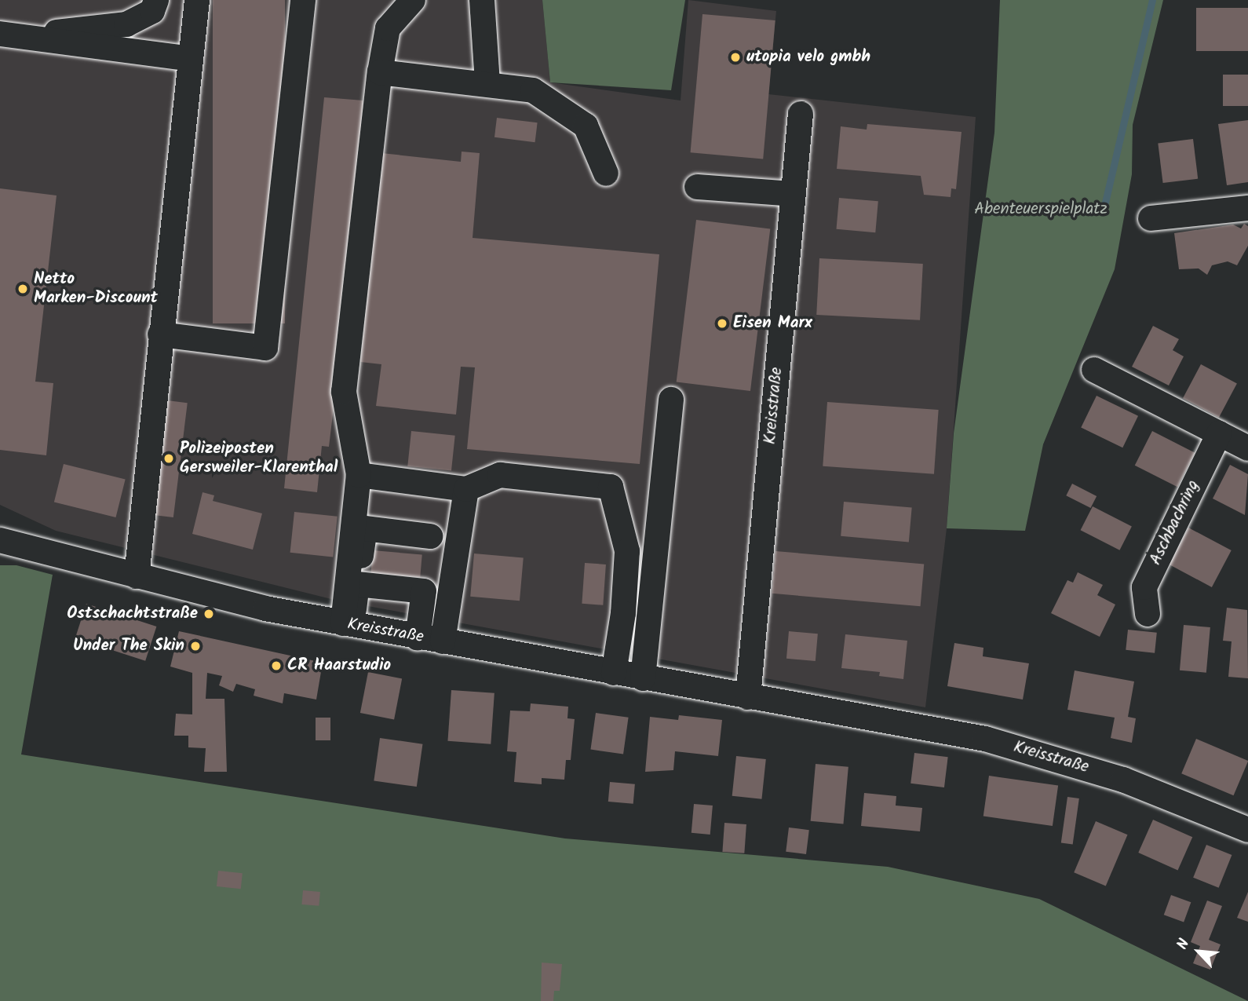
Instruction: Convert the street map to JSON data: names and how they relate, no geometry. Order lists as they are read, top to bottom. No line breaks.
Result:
{"streets":{"street":["Kreisstraße","Aschbachring"]},"parks":["Abenteuerspielplatz"],"places":["utopia velo gmbh","Netto Marken-Discount","Eisen Marx","Polizeiposten Gersweiler-Klarenthal","Ostschachtstraße","Under The Skin","CR Haarstudio"],"north":"top left"}
